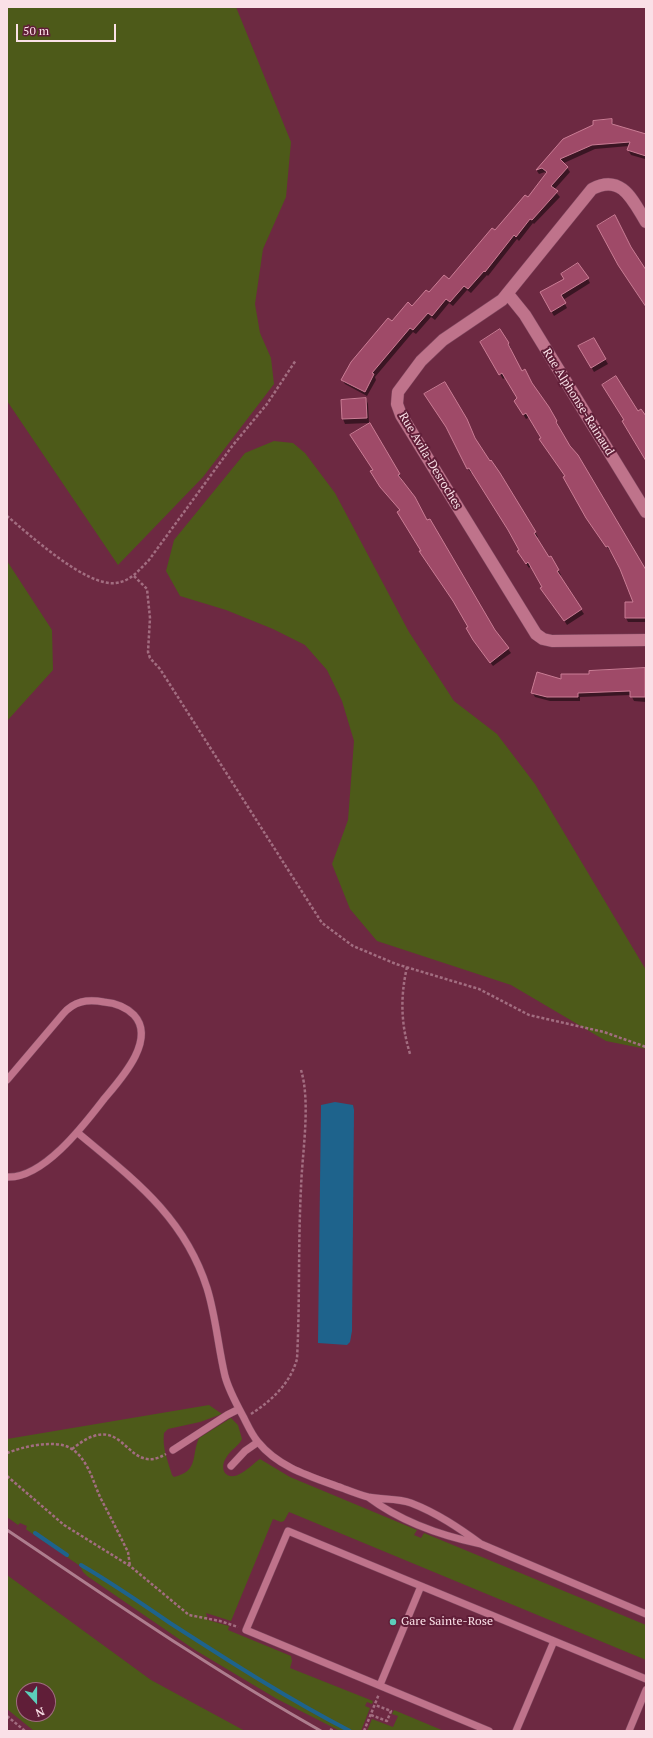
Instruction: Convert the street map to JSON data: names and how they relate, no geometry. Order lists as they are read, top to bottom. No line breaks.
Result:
{"streets":{"street":["Rue Alphonse-Rainaud","Rue Avila-Desroches"]},"crossings":[["Rue Alphonse-Rainaud","Rue Avila-Desroches"]],"places":["Gare Sainte-Rose"],"scale_bar":"50 m","north":"bottom"}
